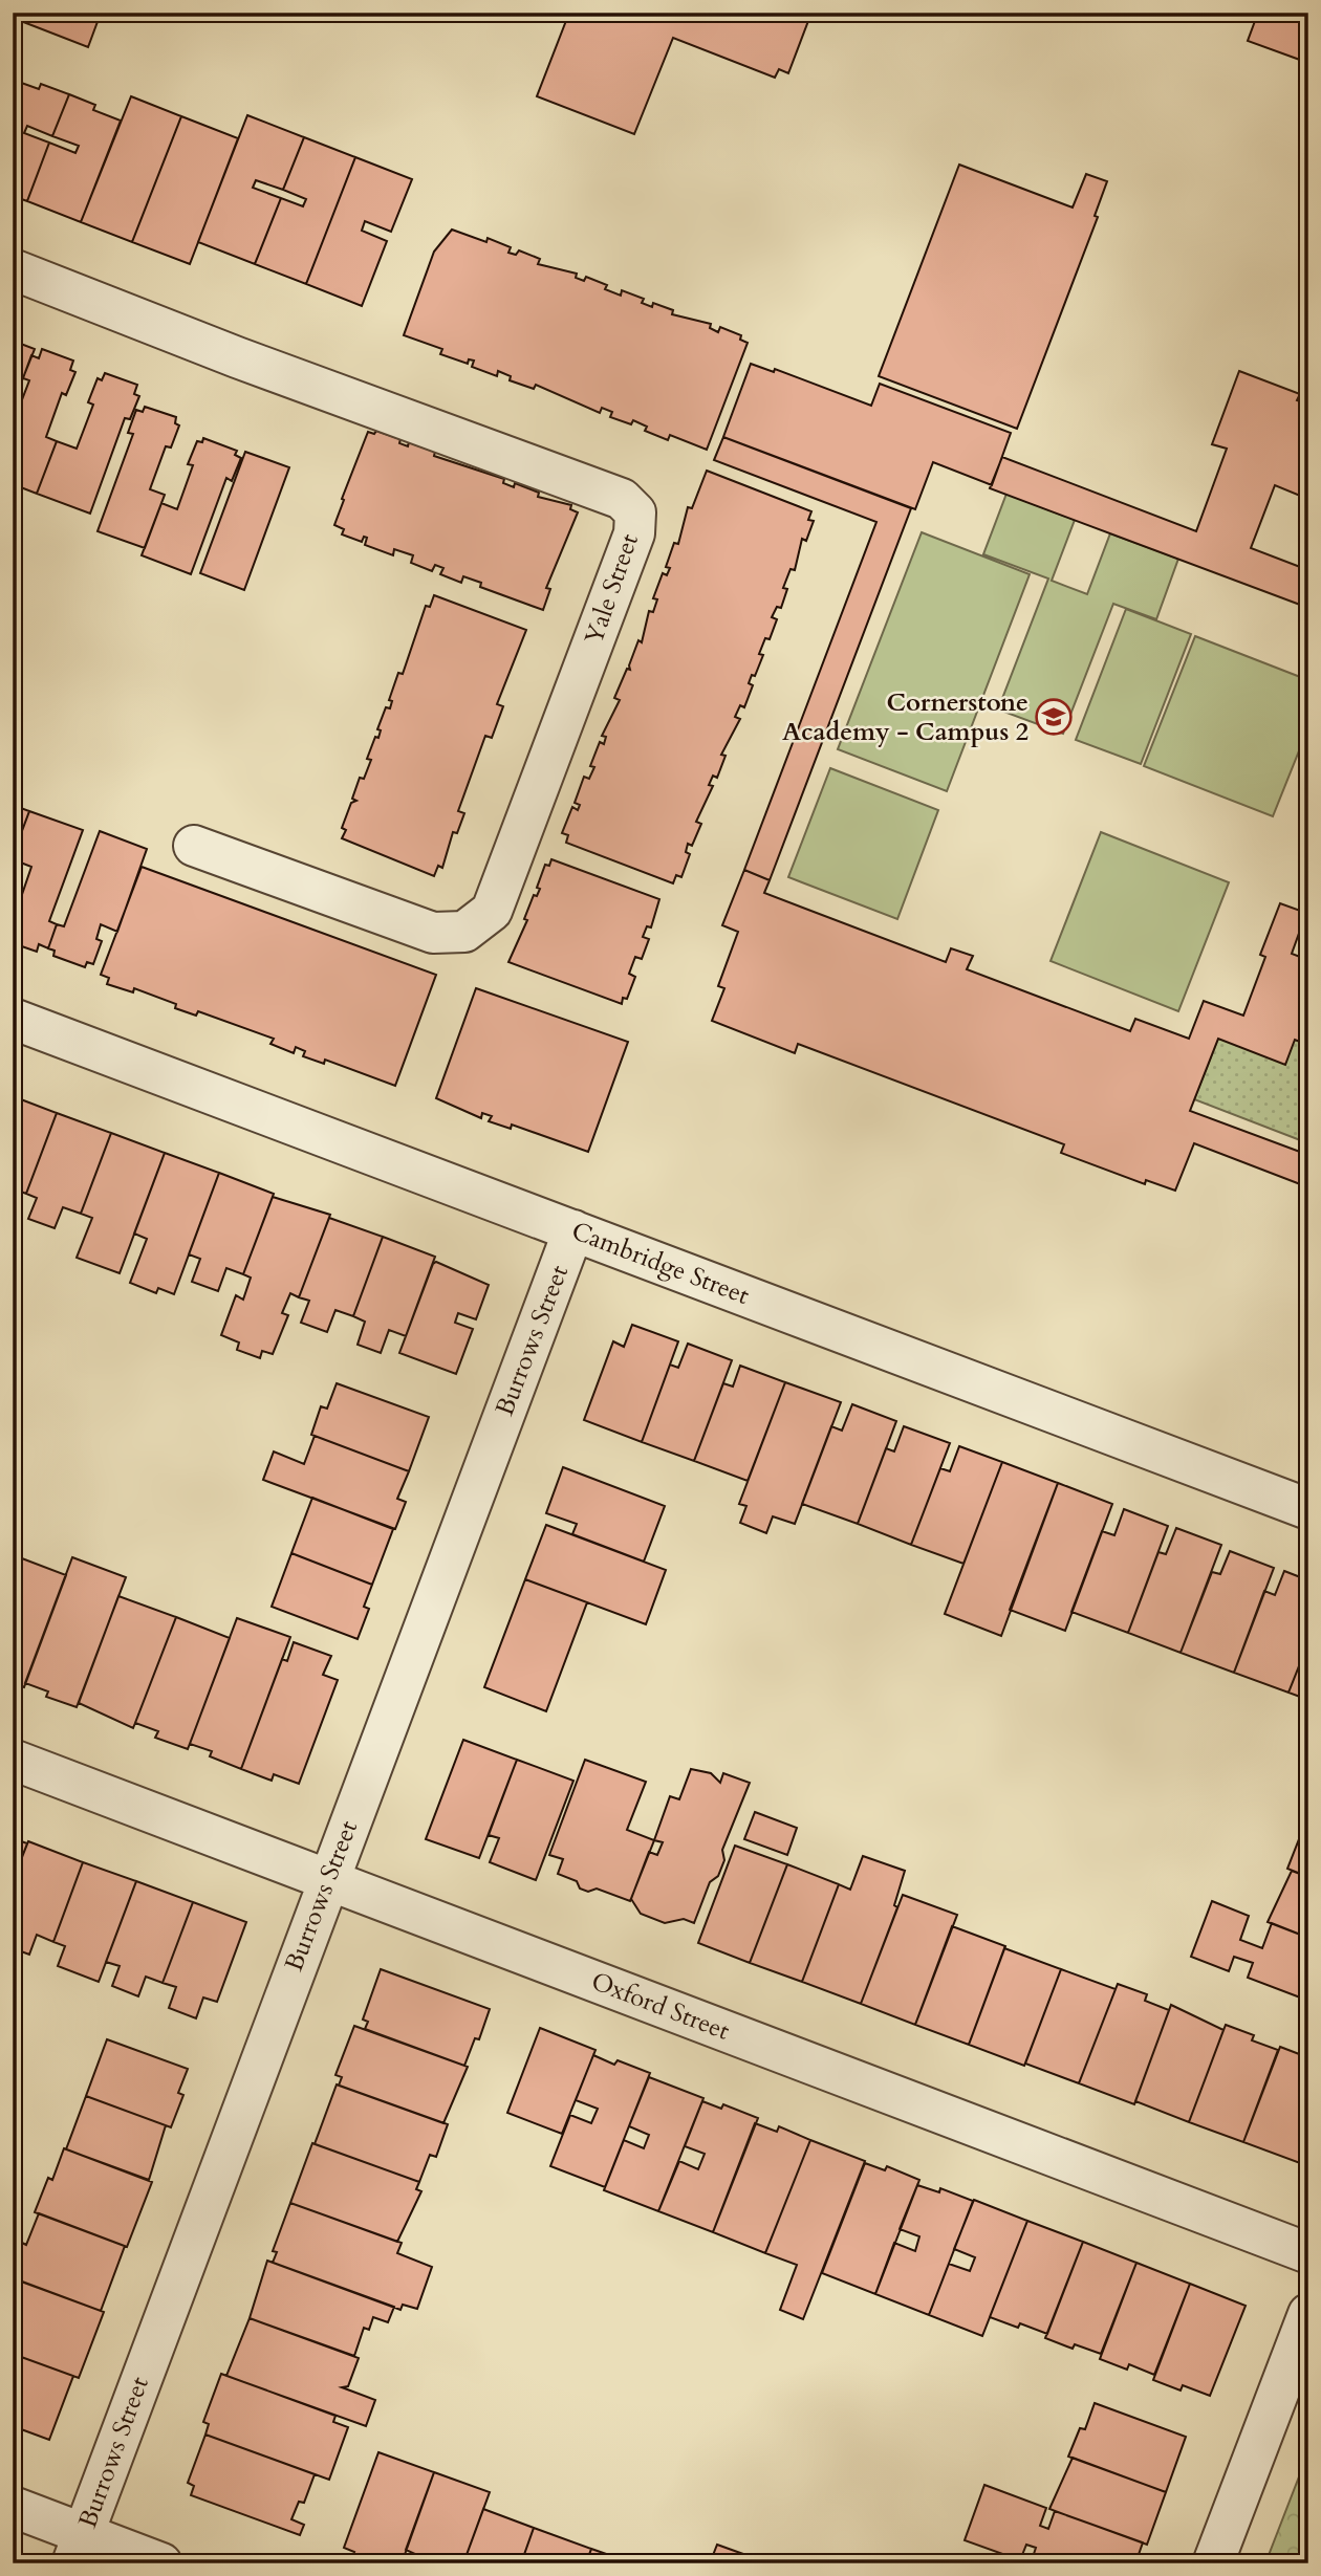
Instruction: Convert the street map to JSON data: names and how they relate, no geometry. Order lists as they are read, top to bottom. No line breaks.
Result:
{"streets":{"street":["Yale Street","Cambridge Street","Burrows Street","Oxford Street"]},"crossings":[["Cambridge Street","Burrows Street"],["Burrows Street","Oxford Street"]],"places":{"school or university":["Cornerstone Academy - Campus 2"]}}
